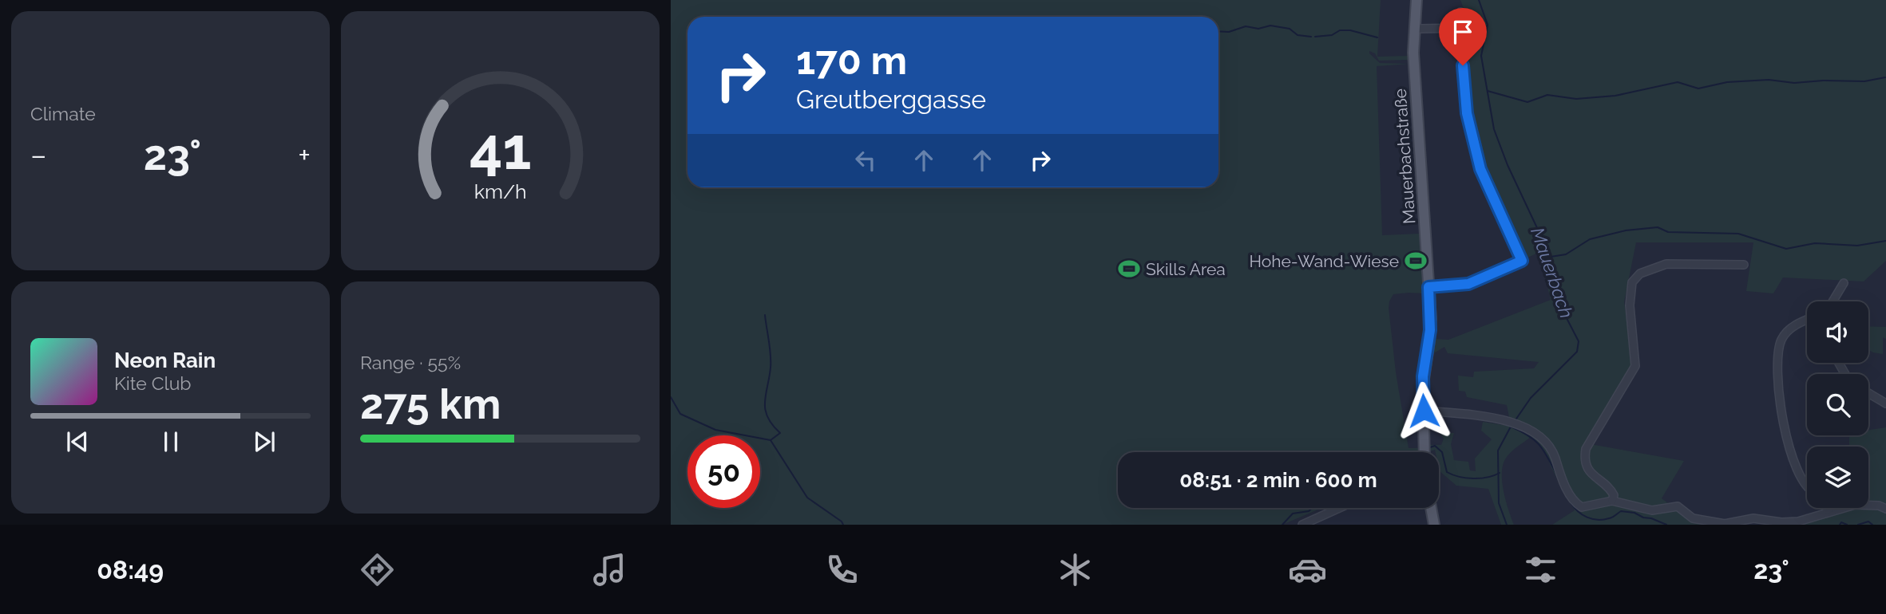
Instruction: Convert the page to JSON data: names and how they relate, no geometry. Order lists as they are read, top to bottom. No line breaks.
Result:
{"streets":{"main road":["Mauerbachstraße"]},"water":["Mauerbach"],"places":{"sports":["Hohe-Wand-Wiese","Skills Area"]},"page":{"tile":["Climate",["Range · 55%","275 km"]],"turn":["170 m","Greutberggasse"],"heat":["−","23°","+"],"song":["Neon Rain","Kite Club"],"limit":"50","trip":"08:51 · 2 min · 600 m","tabs":["08:49","23°"],"gauge":["41","km/h"]}}
